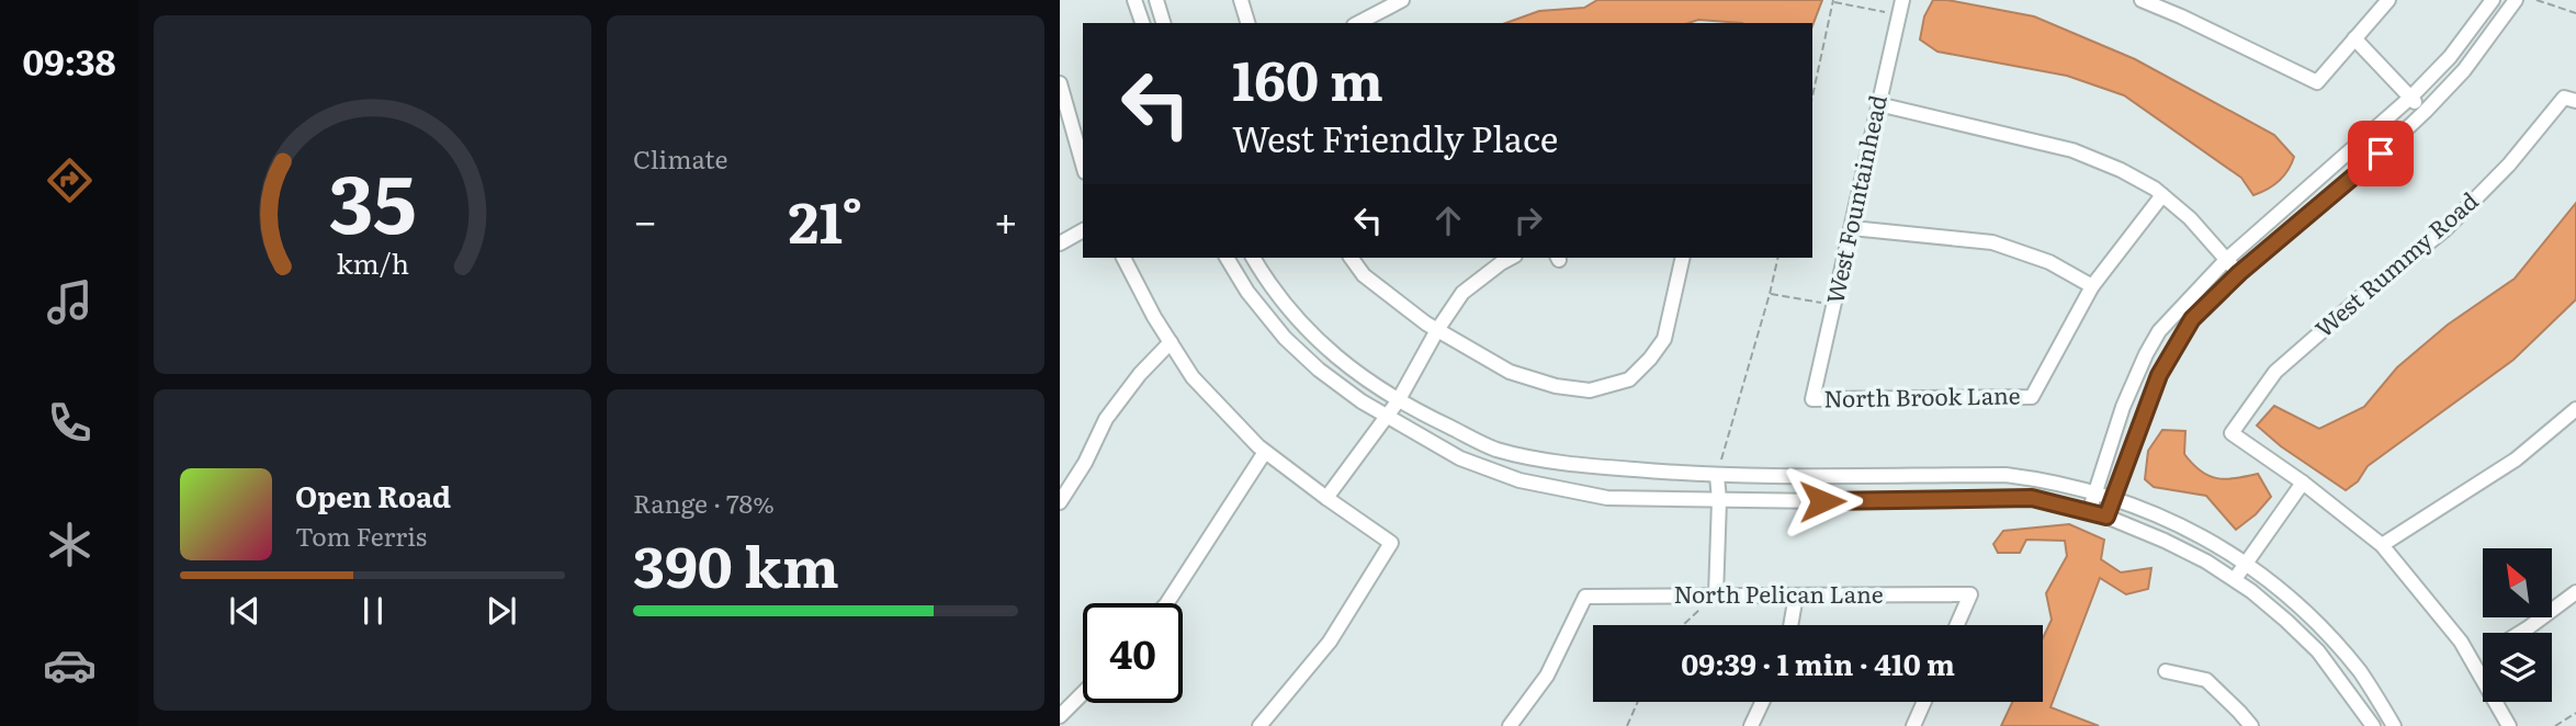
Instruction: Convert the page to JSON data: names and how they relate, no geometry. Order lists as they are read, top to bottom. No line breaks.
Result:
{"streets":{"street":["West Fountainhead","West Rummy Road","North Brook Lane","North Pelican Lane"]},"crossings":[["West Fountainhead","North Brook Lane"]],"north":"top left","page":{"tabs":"09:38","tile":["Climate",["Range · 78%","390 km"]],"turn":["160 m","West Friendly Place"],"heat":["−","21°","+"],"song":["Open Road","Tom Ferris"],"limit":"40","trip":"09:39 · 1 min · 410 m","gauge":["35","km/h"]}}
